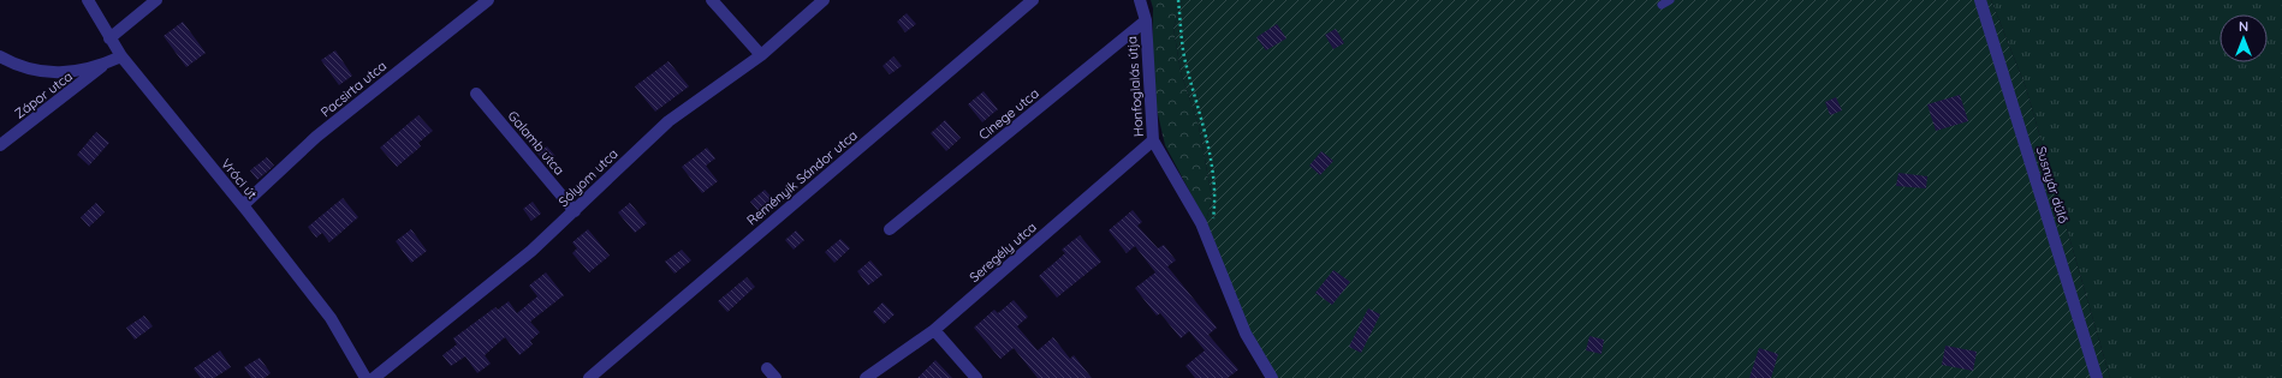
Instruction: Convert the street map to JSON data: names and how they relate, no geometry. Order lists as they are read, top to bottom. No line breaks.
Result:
{"streets":{"street":["Honfoglalás útja","Pacsirta utca","Zápor utca","Cinege utca","Galamb utca","Sólyom utca","Reményik Sándor utca","Vróci út","Susnyár dűlő","Seregély utca"]},"crossings":[["Honfoglalás útja","Cinege utca"],["Honfoglalás útja","Seregély utca"],["Pacsirta utca","Vróci út"],["Galamb utca","Sólyom utca"]],"north":"top"}
